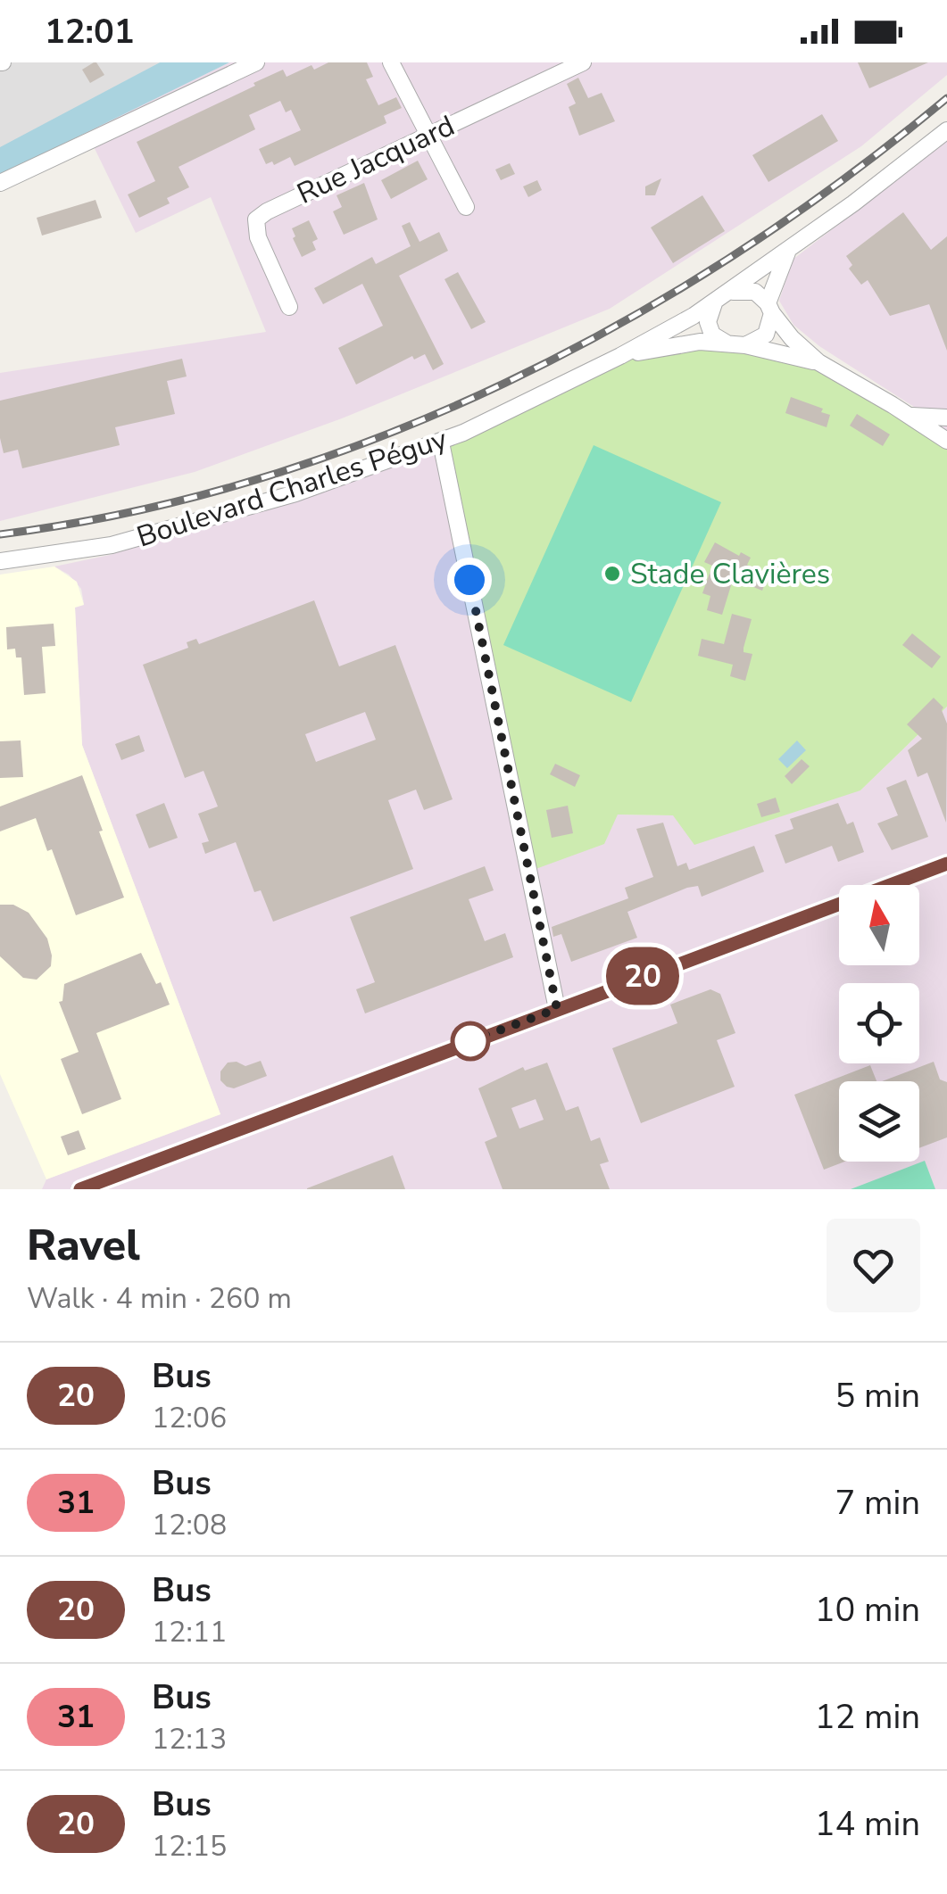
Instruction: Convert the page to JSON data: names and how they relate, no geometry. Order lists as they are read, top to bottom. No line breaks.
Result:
{"streets":{"street":["Rue Jacquard","Boulevard Charles Péguy"]},"places":["Stade Clavières"],"lines":["bus line 20"],"north":"top","page":{"status":"12:01","on_map":"20","heading":["Ravel","Walk · 4 min · 260 m"],"list":[{"mark":"20","name":"Bus","note":"12:06","value":"5 min"},{"mark":"31","name":"Bus","note":"12:08","value":"7 min"},{"mark":"20","name":"Bus","note":"12:11","value":"10 min"},{"mark":"31","name":"Bus","note":"12:13","value":"12 min"},{"mark":"20","name":"Bus","note":"12:15","value":"14 min"}]}}
